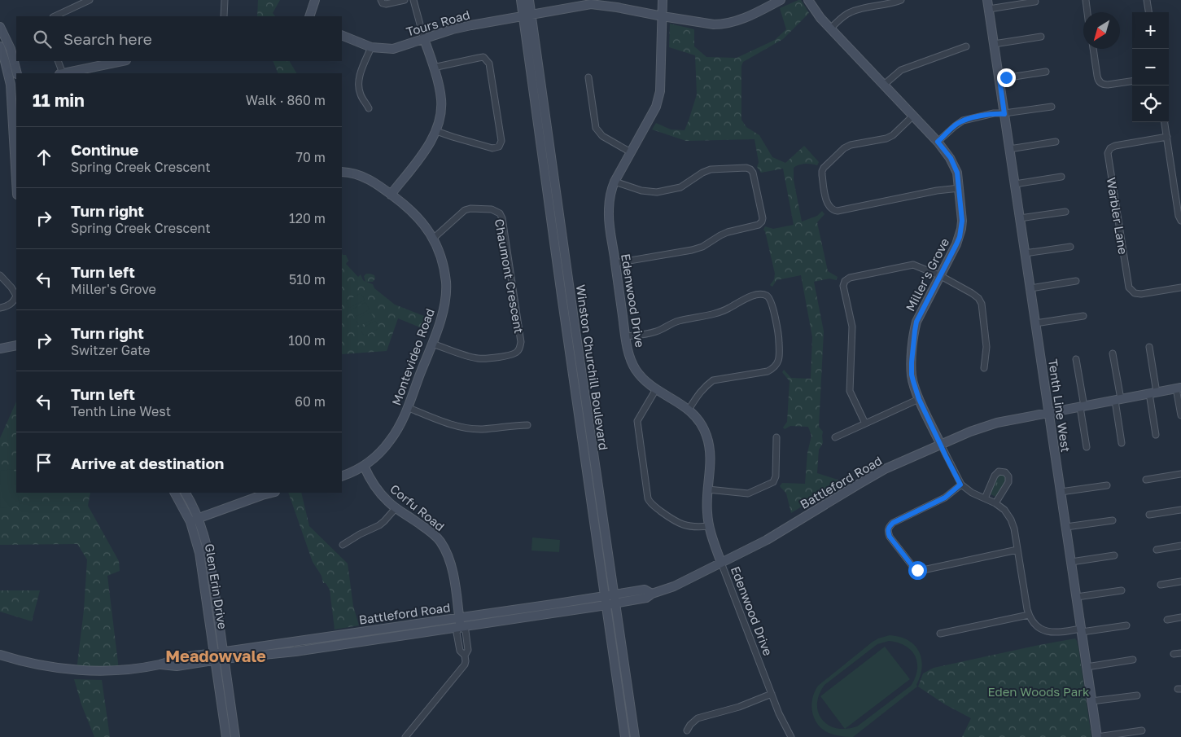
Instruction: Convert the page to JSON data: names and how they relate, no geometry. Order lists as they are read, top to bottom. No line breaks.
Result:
{"streets":{"street":["Tours Road","Warbler Lane","Miller's Grove","Chaumont Crescent","Edenwood Drive","Montevideo Road","Winston Churchill Boulevard","Tenth Line West","Battleford Road","Corfu Road","Glen Erin Drive"]},"crossings":[["Tours Road","Edenwood Drive"],["Tours Road","Winston Churchill Boulevard"],["Miller's Grove","Battleford Road"],["Chaumont Crescent","Montevideo Road"],["Edenwood Drive","Battleford Road"],["Montevideo Road","Corfu Road"],["Winston Churchill Boulevard","Battleford Road"],["Tenth Line West","Battleford Road"],["Battleford Road","Corfu Road"],["Battleford Road","Glen Erin Drive"]],"districts":["Meadowvale"],"parks":["Eden Woods Park"],"north":"bottom left","page":{"map_buttons":["+","−"],"search":"Search here","heading":["11 min","Walk · 860 m"],"list":[["Continue","Spring Creek Crescent","70 m"],["Turn right","Spring Creek Crescent","120 m"],["Turn left","Miller's Grove","510 m"],["Turn right","Switzer Gate","100 m"],["Turn left","Tenth Line West","60 m"],"Arrive at destination"]}}
